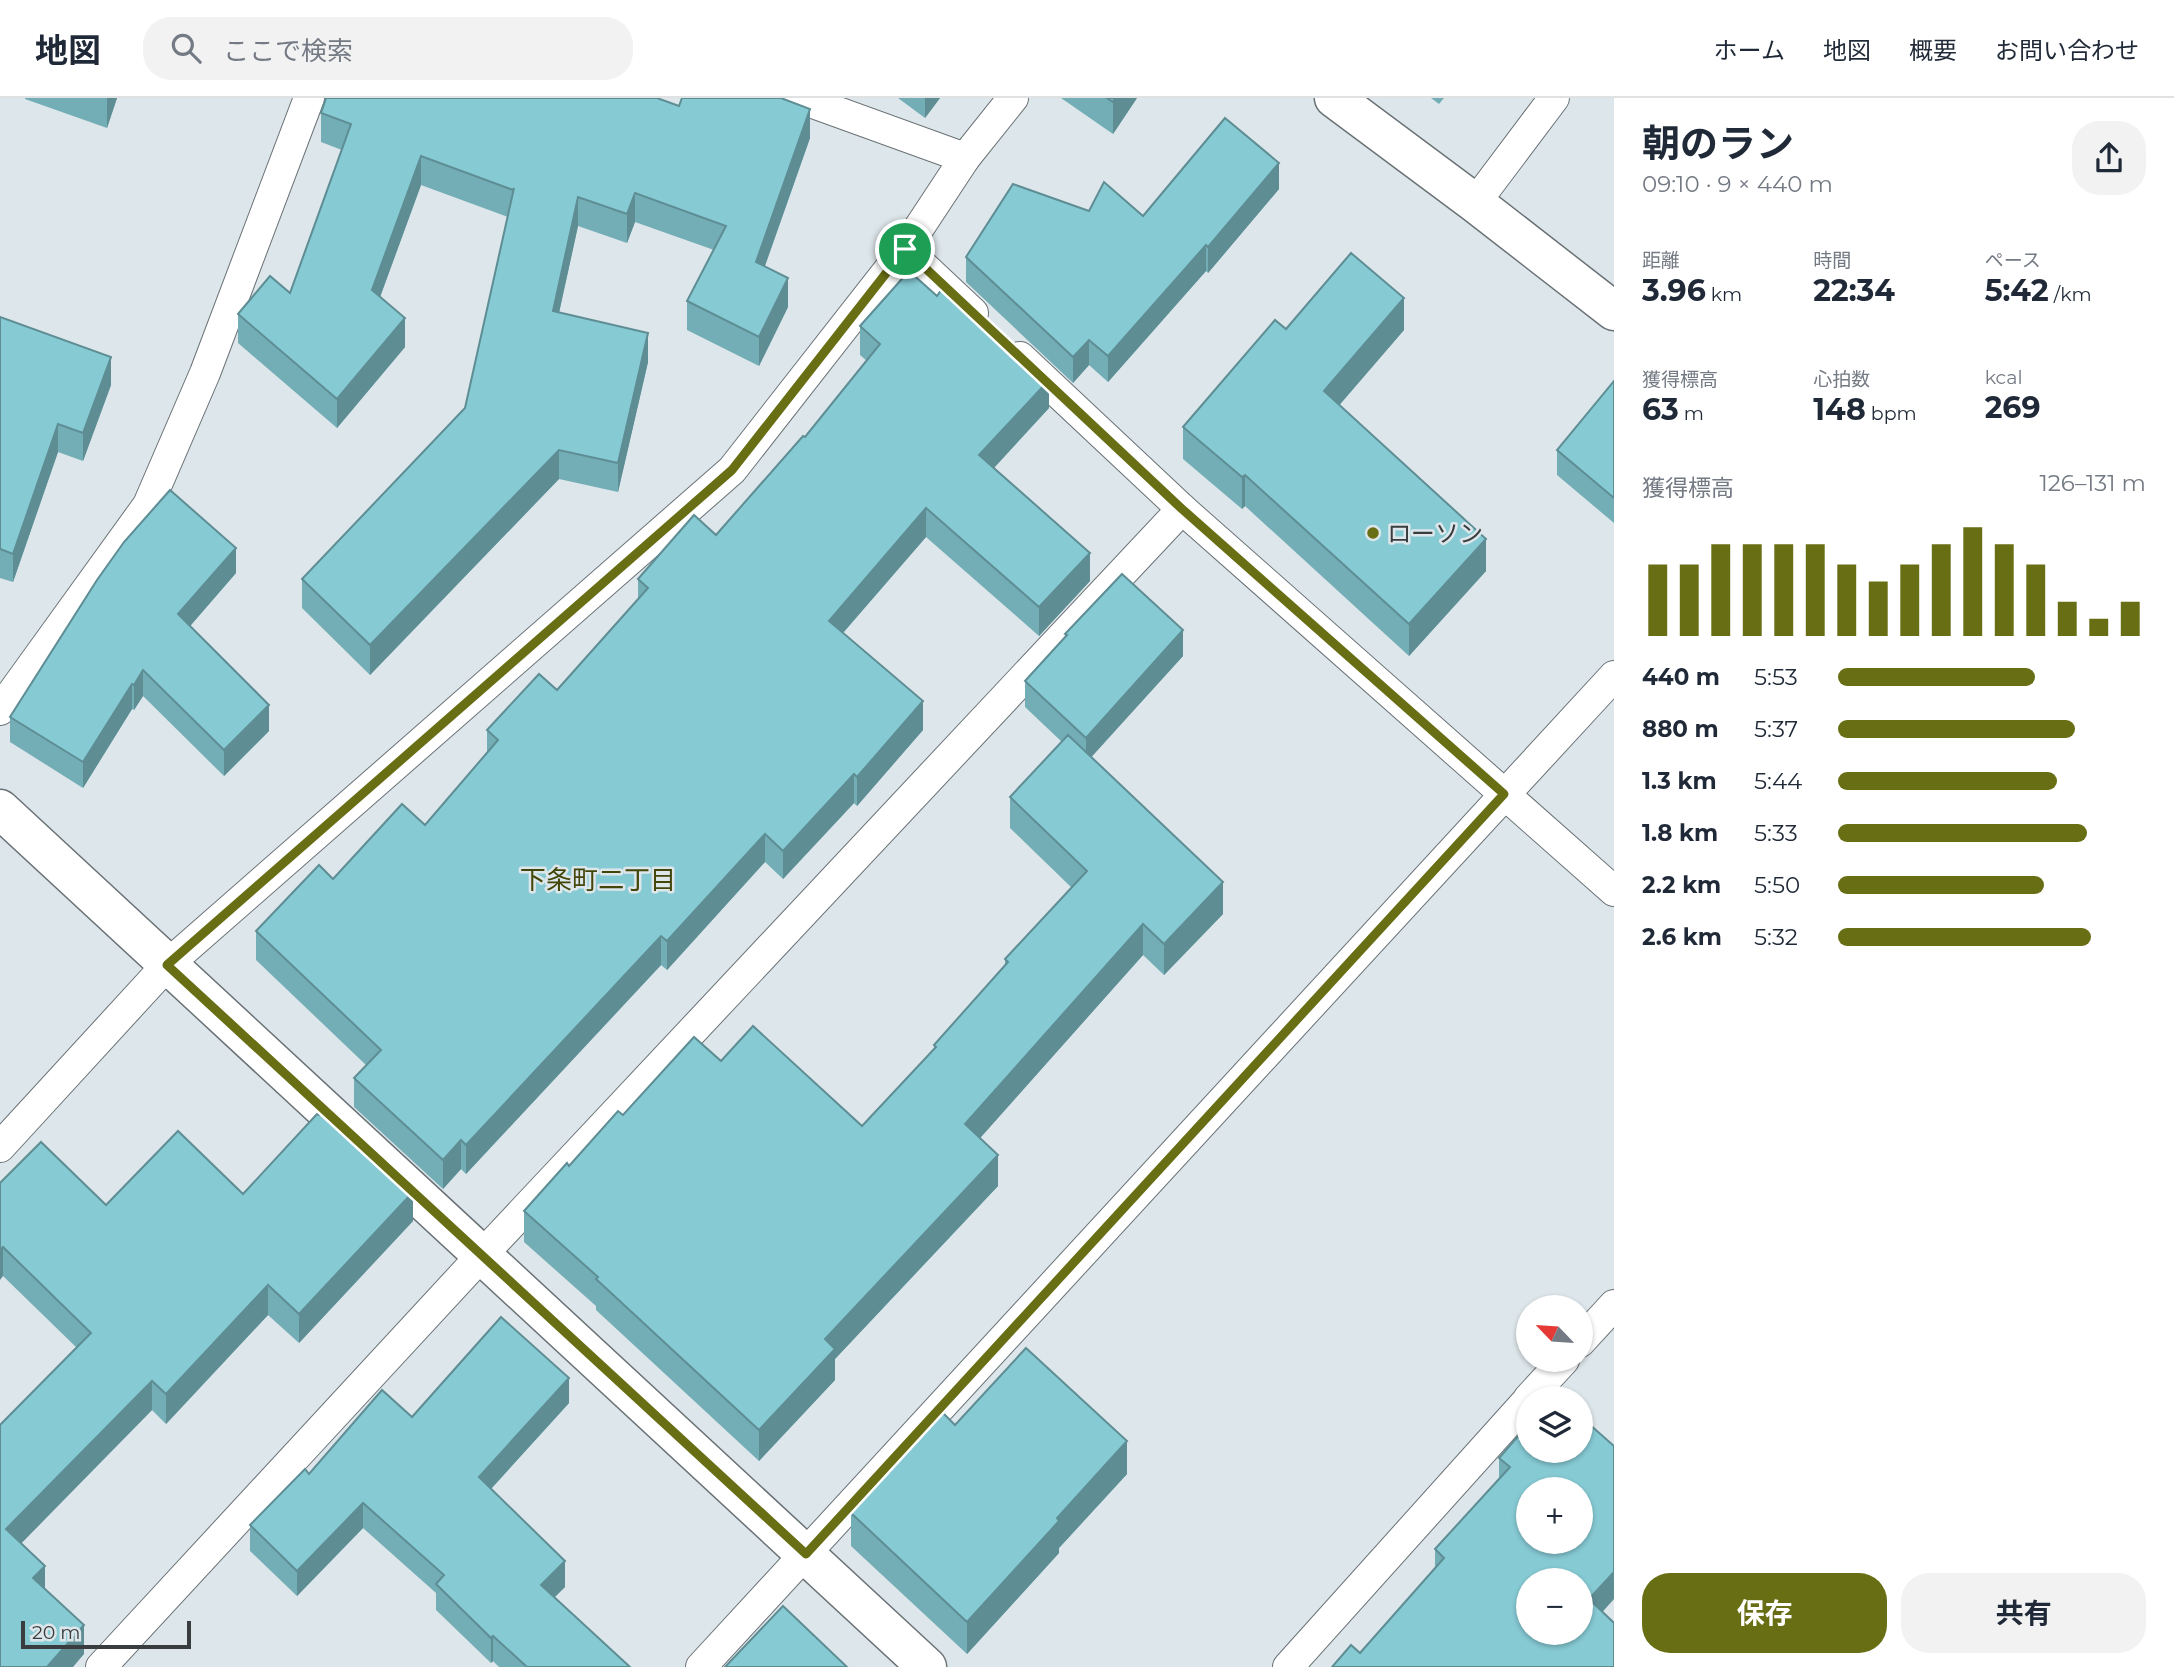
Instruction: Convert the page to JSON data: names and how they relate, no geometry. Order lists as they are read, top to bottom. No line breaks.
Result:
{"districts":["下条町二丁目"],"places":["ローソン"],"scale_bar":"20 m","north":"top left","page":{"header":"地図","search":"ここで検索","nav":["ホーム","地図","概要","お問い合わせ"],"heading":["朝のラン","09:10 · 9 × 440 m"],"stats":[["距離","3.96 km"],["時間","22:34"],["ペース","5:42 /km"],["獲得標高","63 m"],["心拍数","148 bpm"],["kcal","269"]],"chart":["獲得標高","126–131 m"],"list":[{"name":"440 m","note":"5:53"},{"name":"880 m","note":"5:37"},{"name":"1.3 km","note":"5:44"},{"name":"1.8 km","note":"5:33"},{"name":"2.2 km","note":"5:50"},{"name":"2.6 km","note":"5:32"}],"map_buttons":["+","−"],"buttons":["保存","共有"],"scale":"20 m"}}
